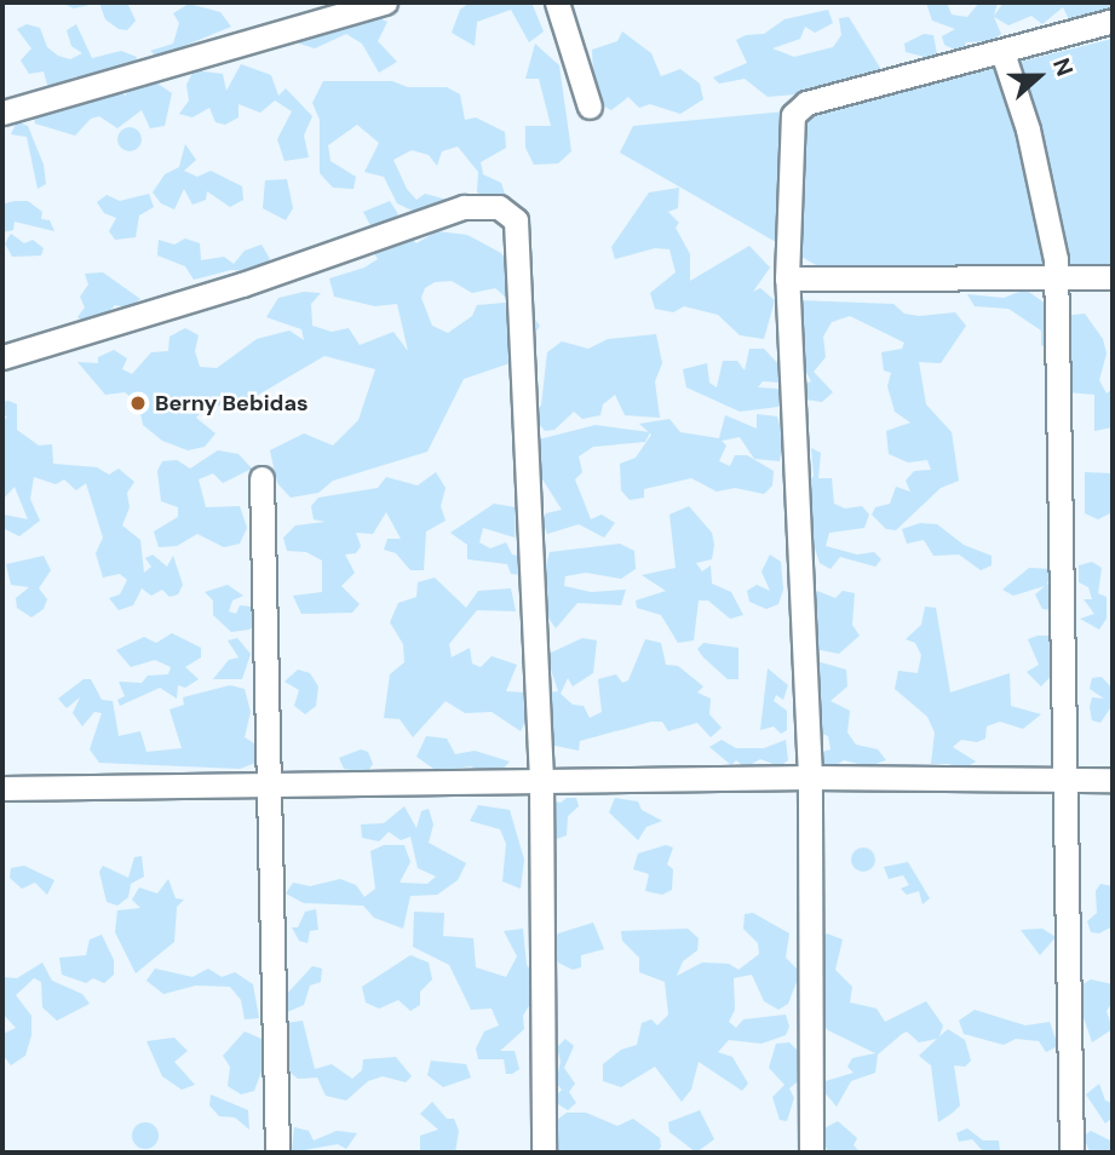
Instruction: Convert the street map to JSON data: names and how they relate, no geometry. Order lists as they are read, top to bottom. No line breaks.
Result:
{"places":["Berny Bebidas"],"north":"right"}
